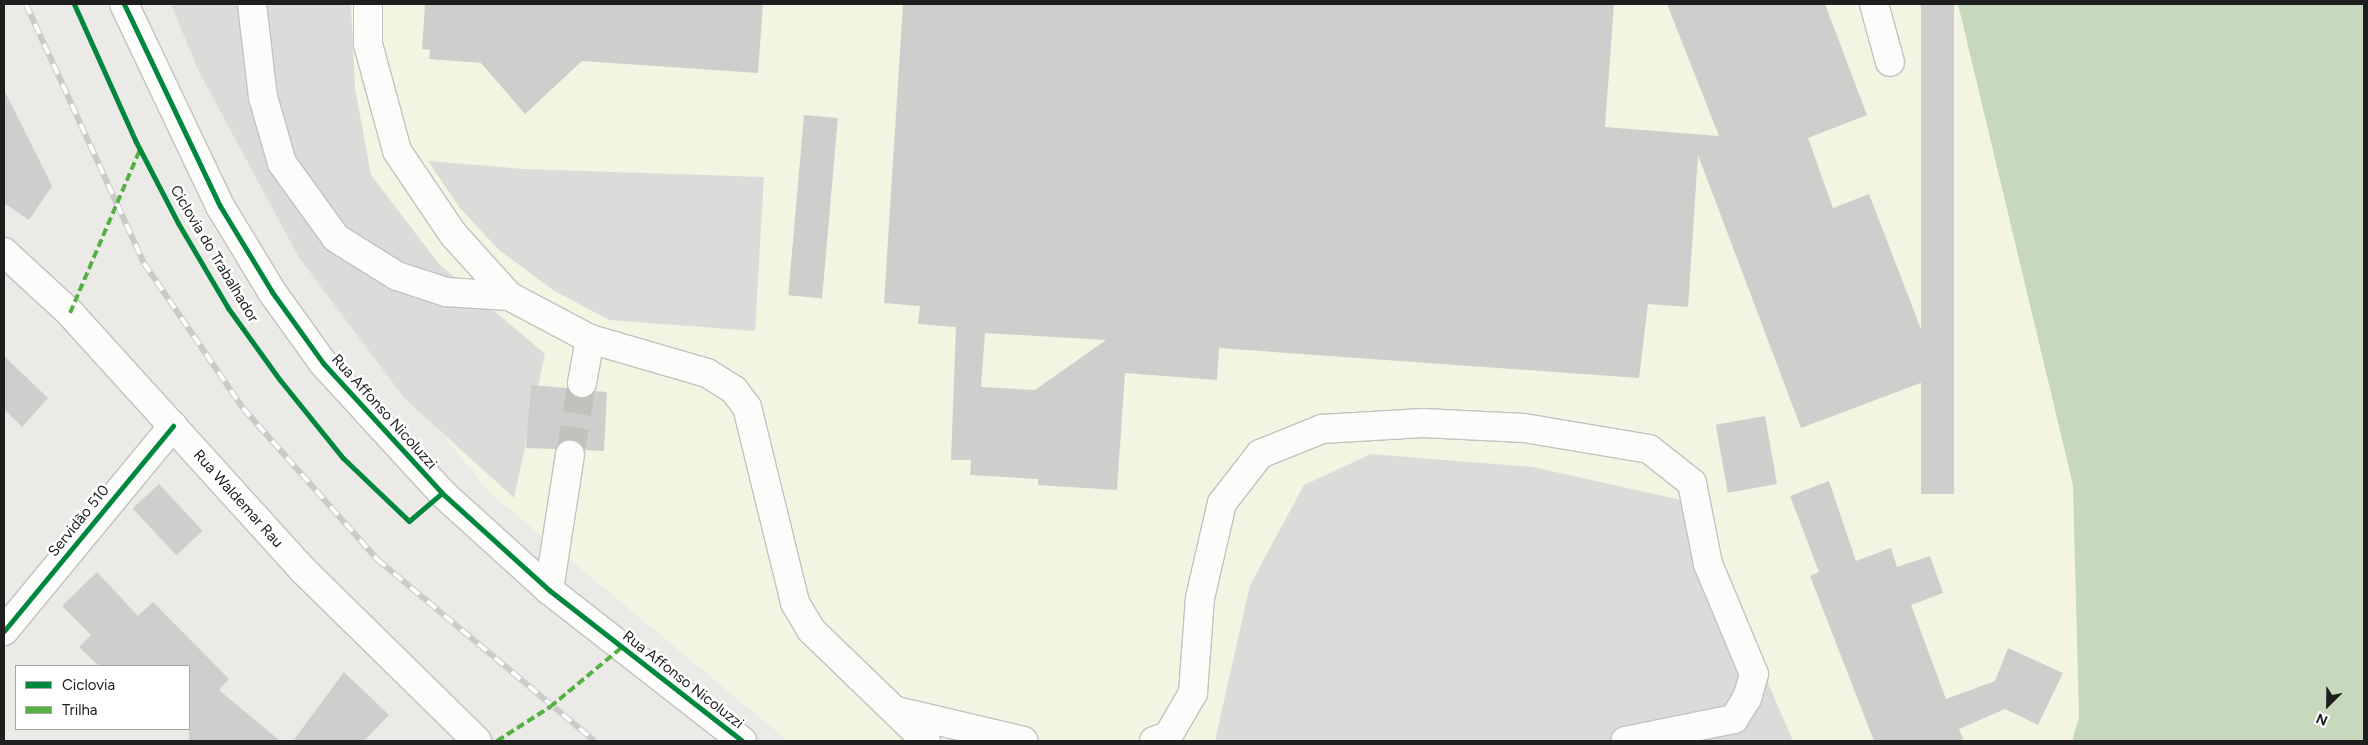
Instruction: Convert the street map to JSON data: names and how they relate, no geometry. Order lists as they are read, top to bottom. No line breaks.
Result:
{"streets":{"street":["Rua Affonso Nicoluzzi","Rua Waldemar Rau","Servidão 510"],"cycle path":["Ciclovia do Trabalhador"]},"crossings":[["Rua Waldemar Rau","Servidão 510"]],"legend":["Ciclovia","Trilha"],"north":"bottom left"}
